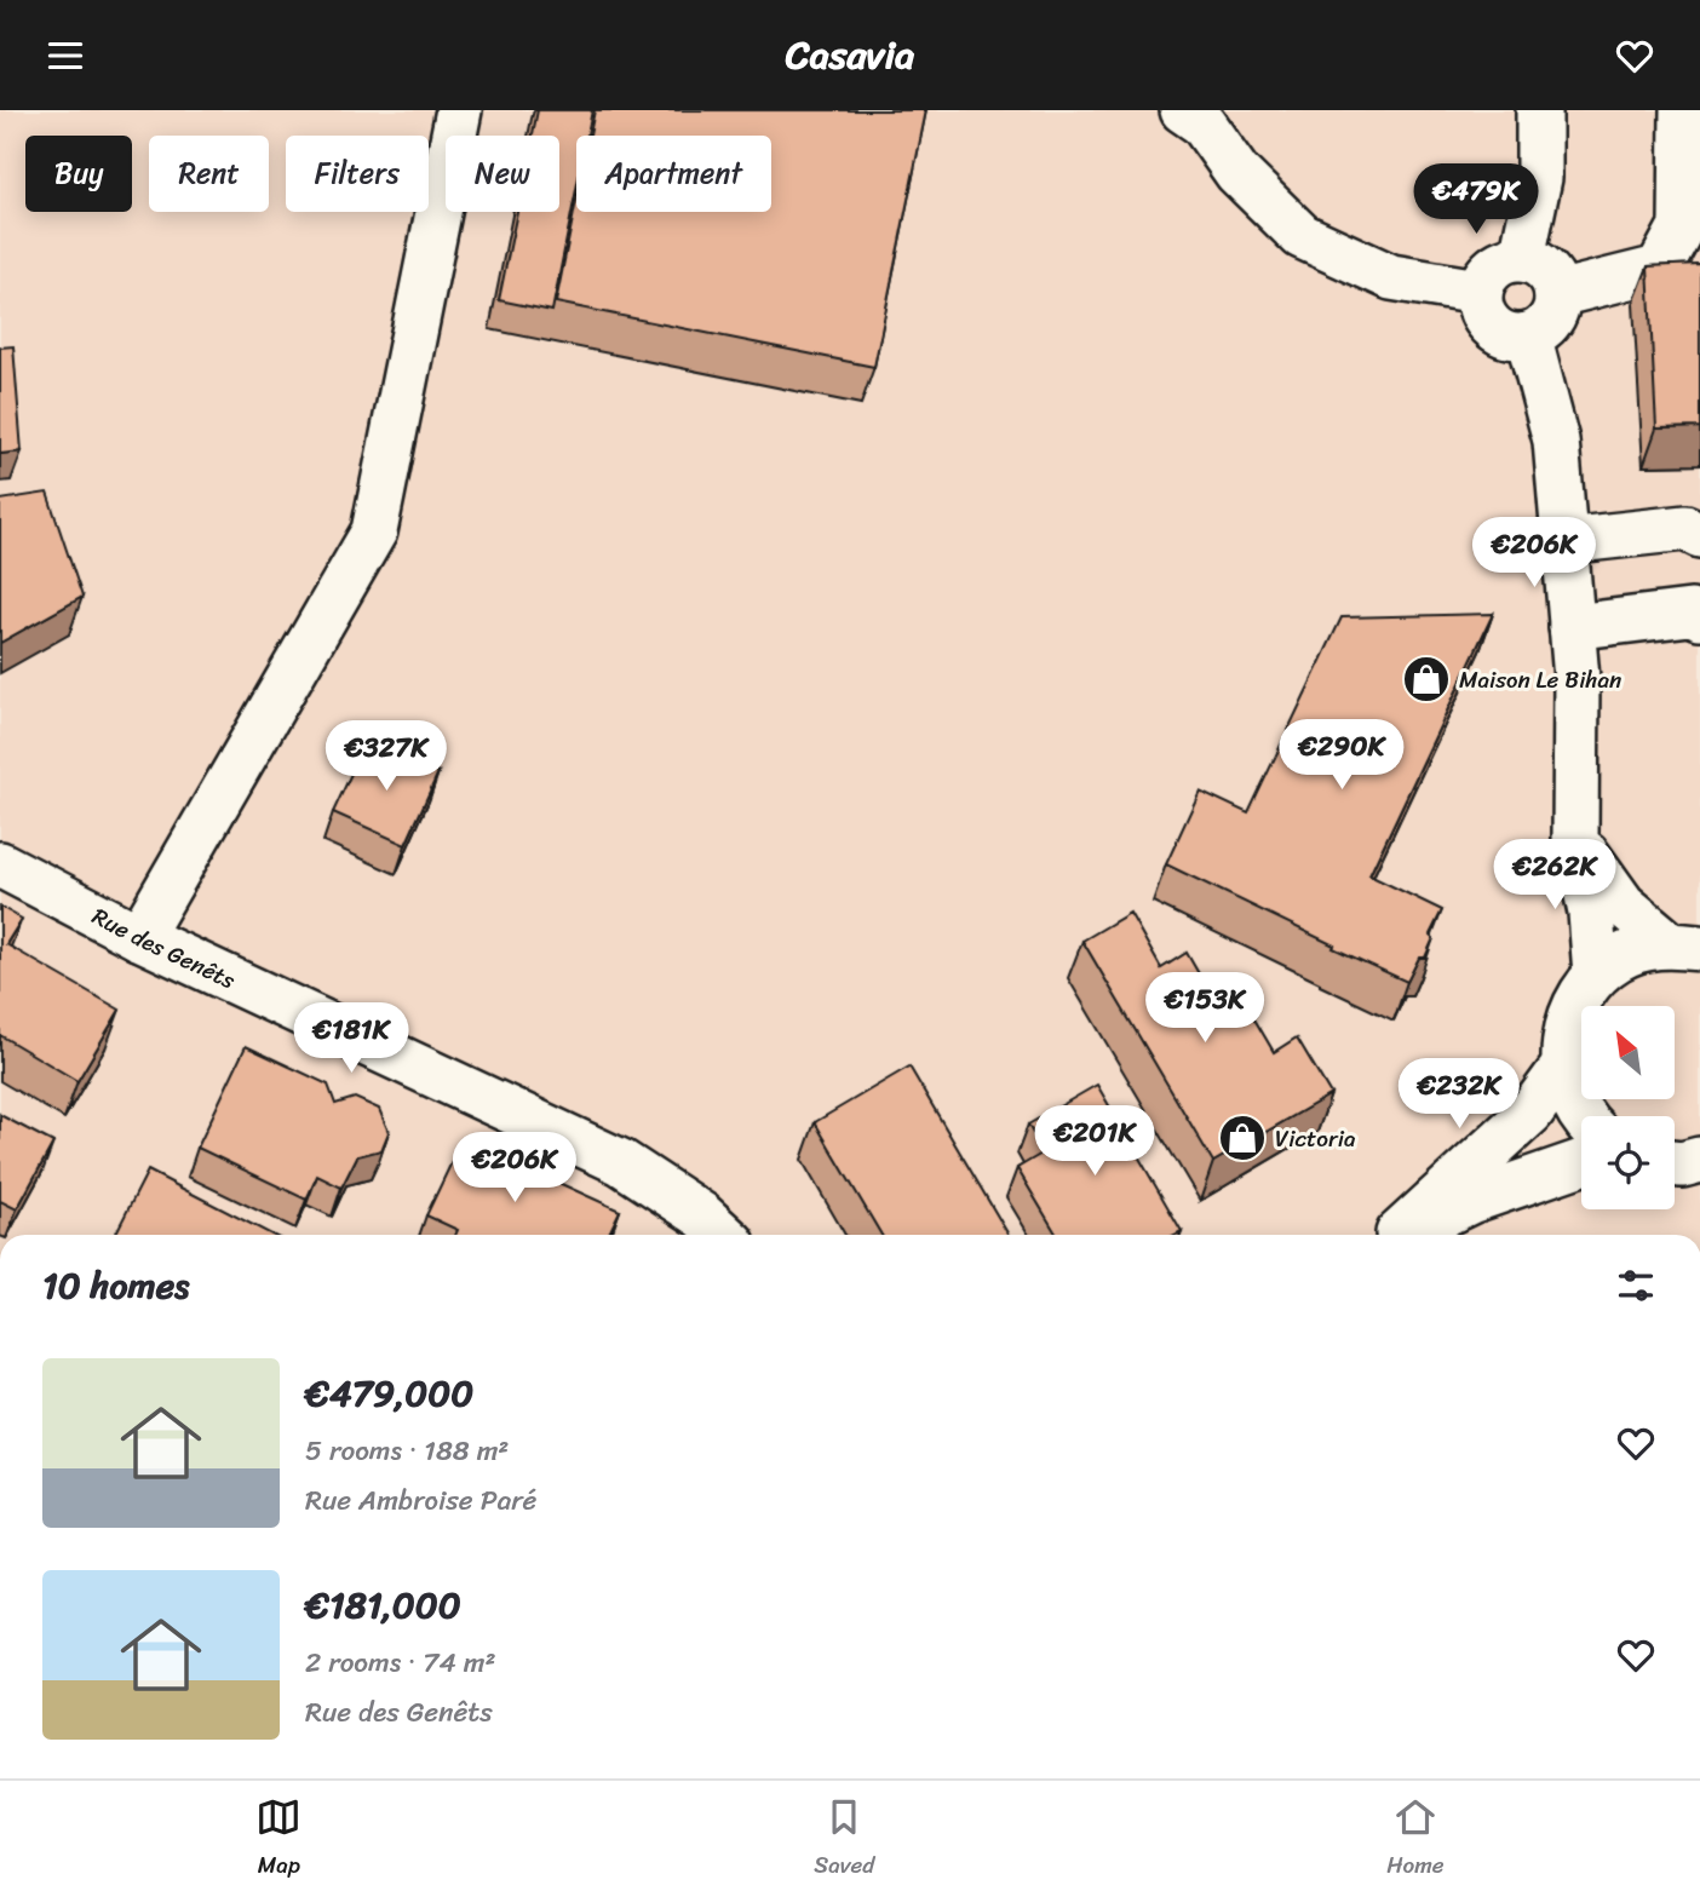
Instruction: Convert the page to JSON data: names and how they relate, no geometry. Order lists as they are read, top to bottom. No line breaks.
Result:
{"streets":{"street":["Rue des Genêts"]},"places":{"shop":["Maison Le Bihan","Victoria"]},"north":"top left","page":{"header":"Casavia","chip":["Buy","Rent","Filters","New","Apartment"],"price":["€479K","€206K","€290K","€327K","€262K","€153K","€181K","€232K","€201K","€206K"],"heading":"10 homes","list":[{"name":"€479,000","note":"5 rooms · 188 m² · Rue Ambroise Paré"},{"name":"€181,000","note":"2 rooms · 74 m² · Rue des Genêts"}],"tabs":["Map","Saved","Home"]}}
